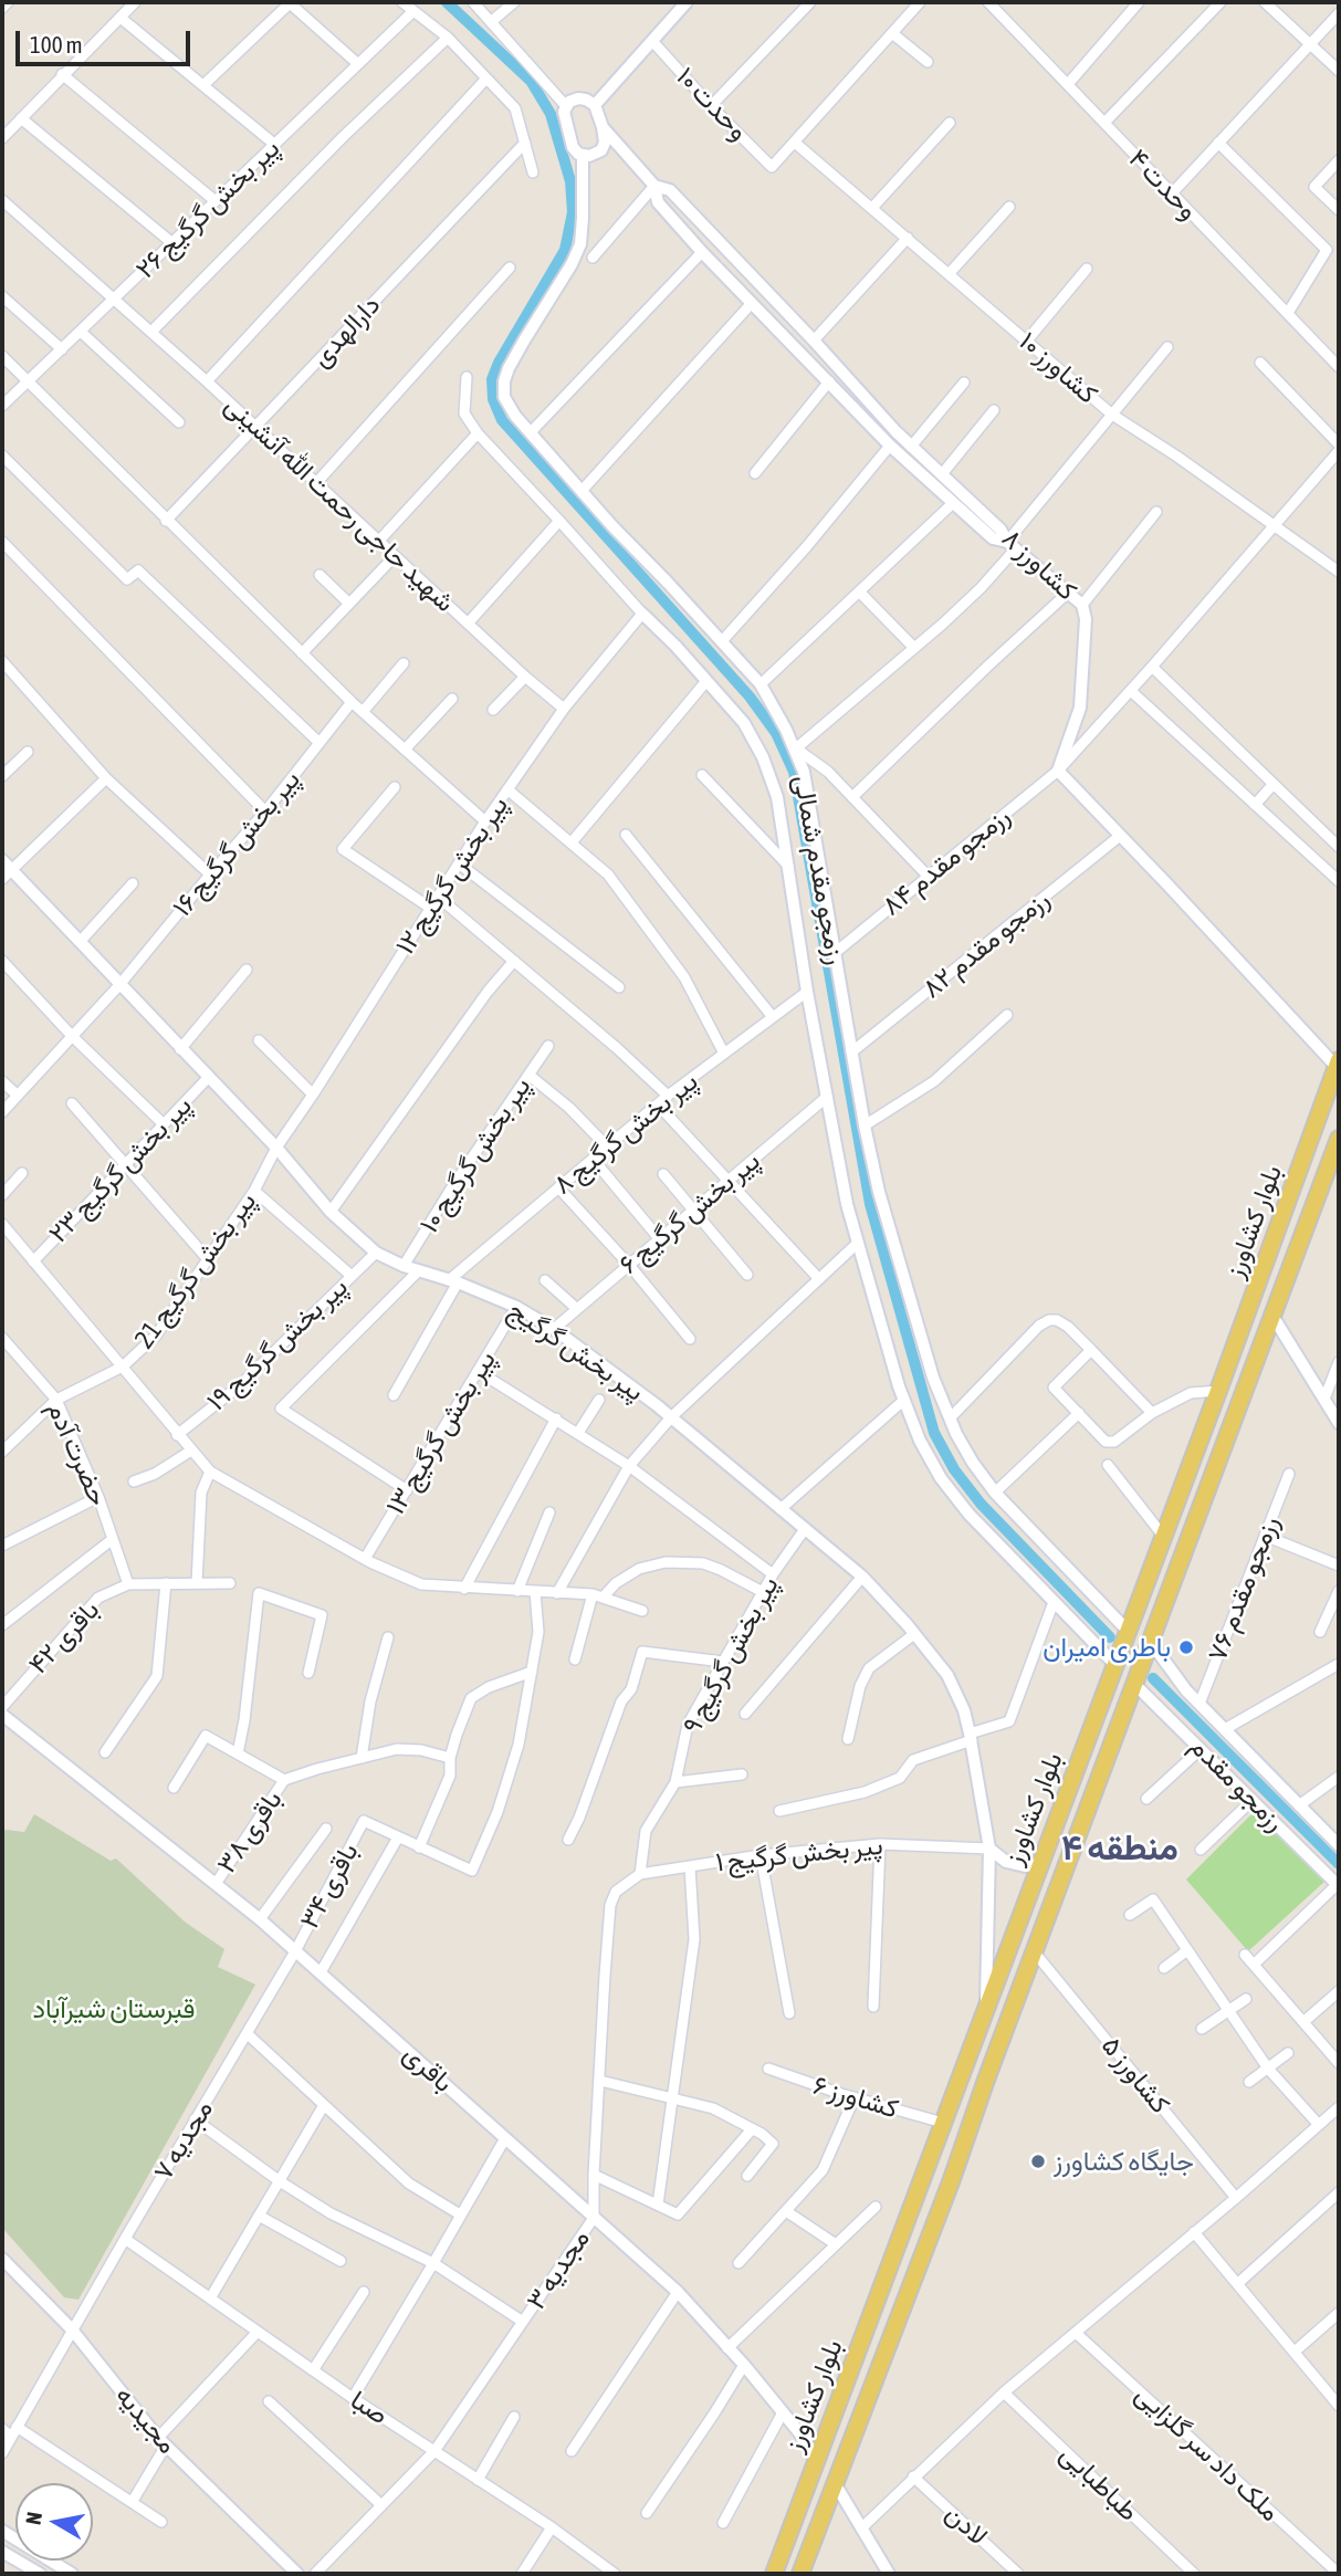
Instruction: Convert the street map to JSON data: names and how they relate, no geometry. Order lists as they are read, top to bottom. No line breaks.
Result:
{"streets":{"main road":["بلوار کشاورز"],"street":["وحدت ۱۰","وحدت ۴","پیر بخش گرگیج ۲۶","دارالهدی","کشاورز ۱۰","شهید حاجی رحمت الله آنشینی","کشاورز ۸","پیر بخش گرگیج ۱۶","رزمجو مقدم ۸۴","رزمجو مقدم شمالی","پیر بخش گرگیج ۱۲","رزمجو مقدم ۸۲","پیر بخش گرگیج ۸","پیر بخش گرگیج ۱۰","پیر بخش گرگیج ۲۳","پیر بخش گرگیج ۶","پیر بخش گرگیج 21","پیر بخش گرگیج ۱۹","پیر بخش گرگیج","پیر بخش گرگیج ۱۳","حضرت آدم","رزمجو مقدم ۷۶","باقری ۴۲","پیر بخش گرگیج ۹","رزمجو مقدم","باقری ۳۸","پیر بخش گرگیج ۱","باقری ۳۴","باقری","کشاورز ۵","کشاورز ۶","مجدیه ۷","مجدیه ۳","صبا","مجیدیه","ملک داد سر گلزایی","طباطبایی","لادن"]},"crossings":[["وحدت ۱۰","کشاورز ۱۰"],["پیر بخش گرگیج ۲۶","شهید حاجی رحمت الله آنشینی"],["دارالهدی","شهید حاجی رحمت الله آنشینی"],["کشاورز ۱۰","رزمجو مقدم ۸۴"],["شهید حاجی رحمت الله آنشینی","پیر بخش گرگیج ۱۲"],["کشاورز ۸","رزمجو مقدم ۸۴"],["پیر بخش گرگیج ۱۶","پیر بخش گرگیج"],["رزمجو مقدم ۸۴","رزمجو مقدم شمالی"],["رزمجو مقدم شمالی","رزمجو مقدم ۸۲"],["رزمجو مقدم شمالی","بلوار کشاورز"],["پیر بخش گرگیج ۱۲","پیر بخش گرگیج 21"],["پیر بخش گرگیج ۱۲","پیر بخش گرگیج"],["پیر بخش گرگیج ۸","پیر بخش گرگیج"],["پیر بخش گرگیج ۱۰","پیر بخش گرگیج"],["پیر بخش گرگیج ۲۳","پیر بخش گرگیج"],["پیر بخش گرگیج ۶","پیر بخش گرگیج"],["بلوار کشاورز","پیر بخش گرگیج"],["بلوار کشاورز","رزمجو مقدم"],["بلوار کشاورز","باقری"],["بلوار کشاورز","کشاورز ۵"],["بلوار کشاورز","کشاورز ۶"],["پیر بخش گرگیج 21","پیر بخش گرگیج"],["پیر بخش گرگیج 21","حضرت آدم"],["پیر بخش گرگیج ۱۹","پیر بخش گرگیج"],["پیر بخش گرگیج","پیر بخش گرگیج ۱۳"],["پیر بخش گرگیج","پیر بخش گرگیج ۹"],["پیر بخش گرگیج","پیر بخش گرگیج ۱"],["حضرت آدم","باقری ۴۲"],["رزمجو مقدم ۷۶","رزمجو مقدم"],["پیر بخش گرگیج ۹","پیر بخش گرگیج ۱"],["باقری ۳۸","باقری"],["پیر بخش گرگیج ۱","مجدیه ۳"],["باقری ۳۴","باقری"],["باقری ۳۴","مجدیه ۷"],["باقری","مجدیه ۷"],["باقری","مجدیه ۳"],["مجدیه ۷","صبا"],["مجدیه ۷","مجیدیه"],["مجدیه ۳","صبا"]],"districts":["منطقه ۴"],"parks":["قبرستان شیرآباد"],"places":["باطری امیران","جایگاه کشاورز"],"scale_bar":"100 m","north":"left"}
